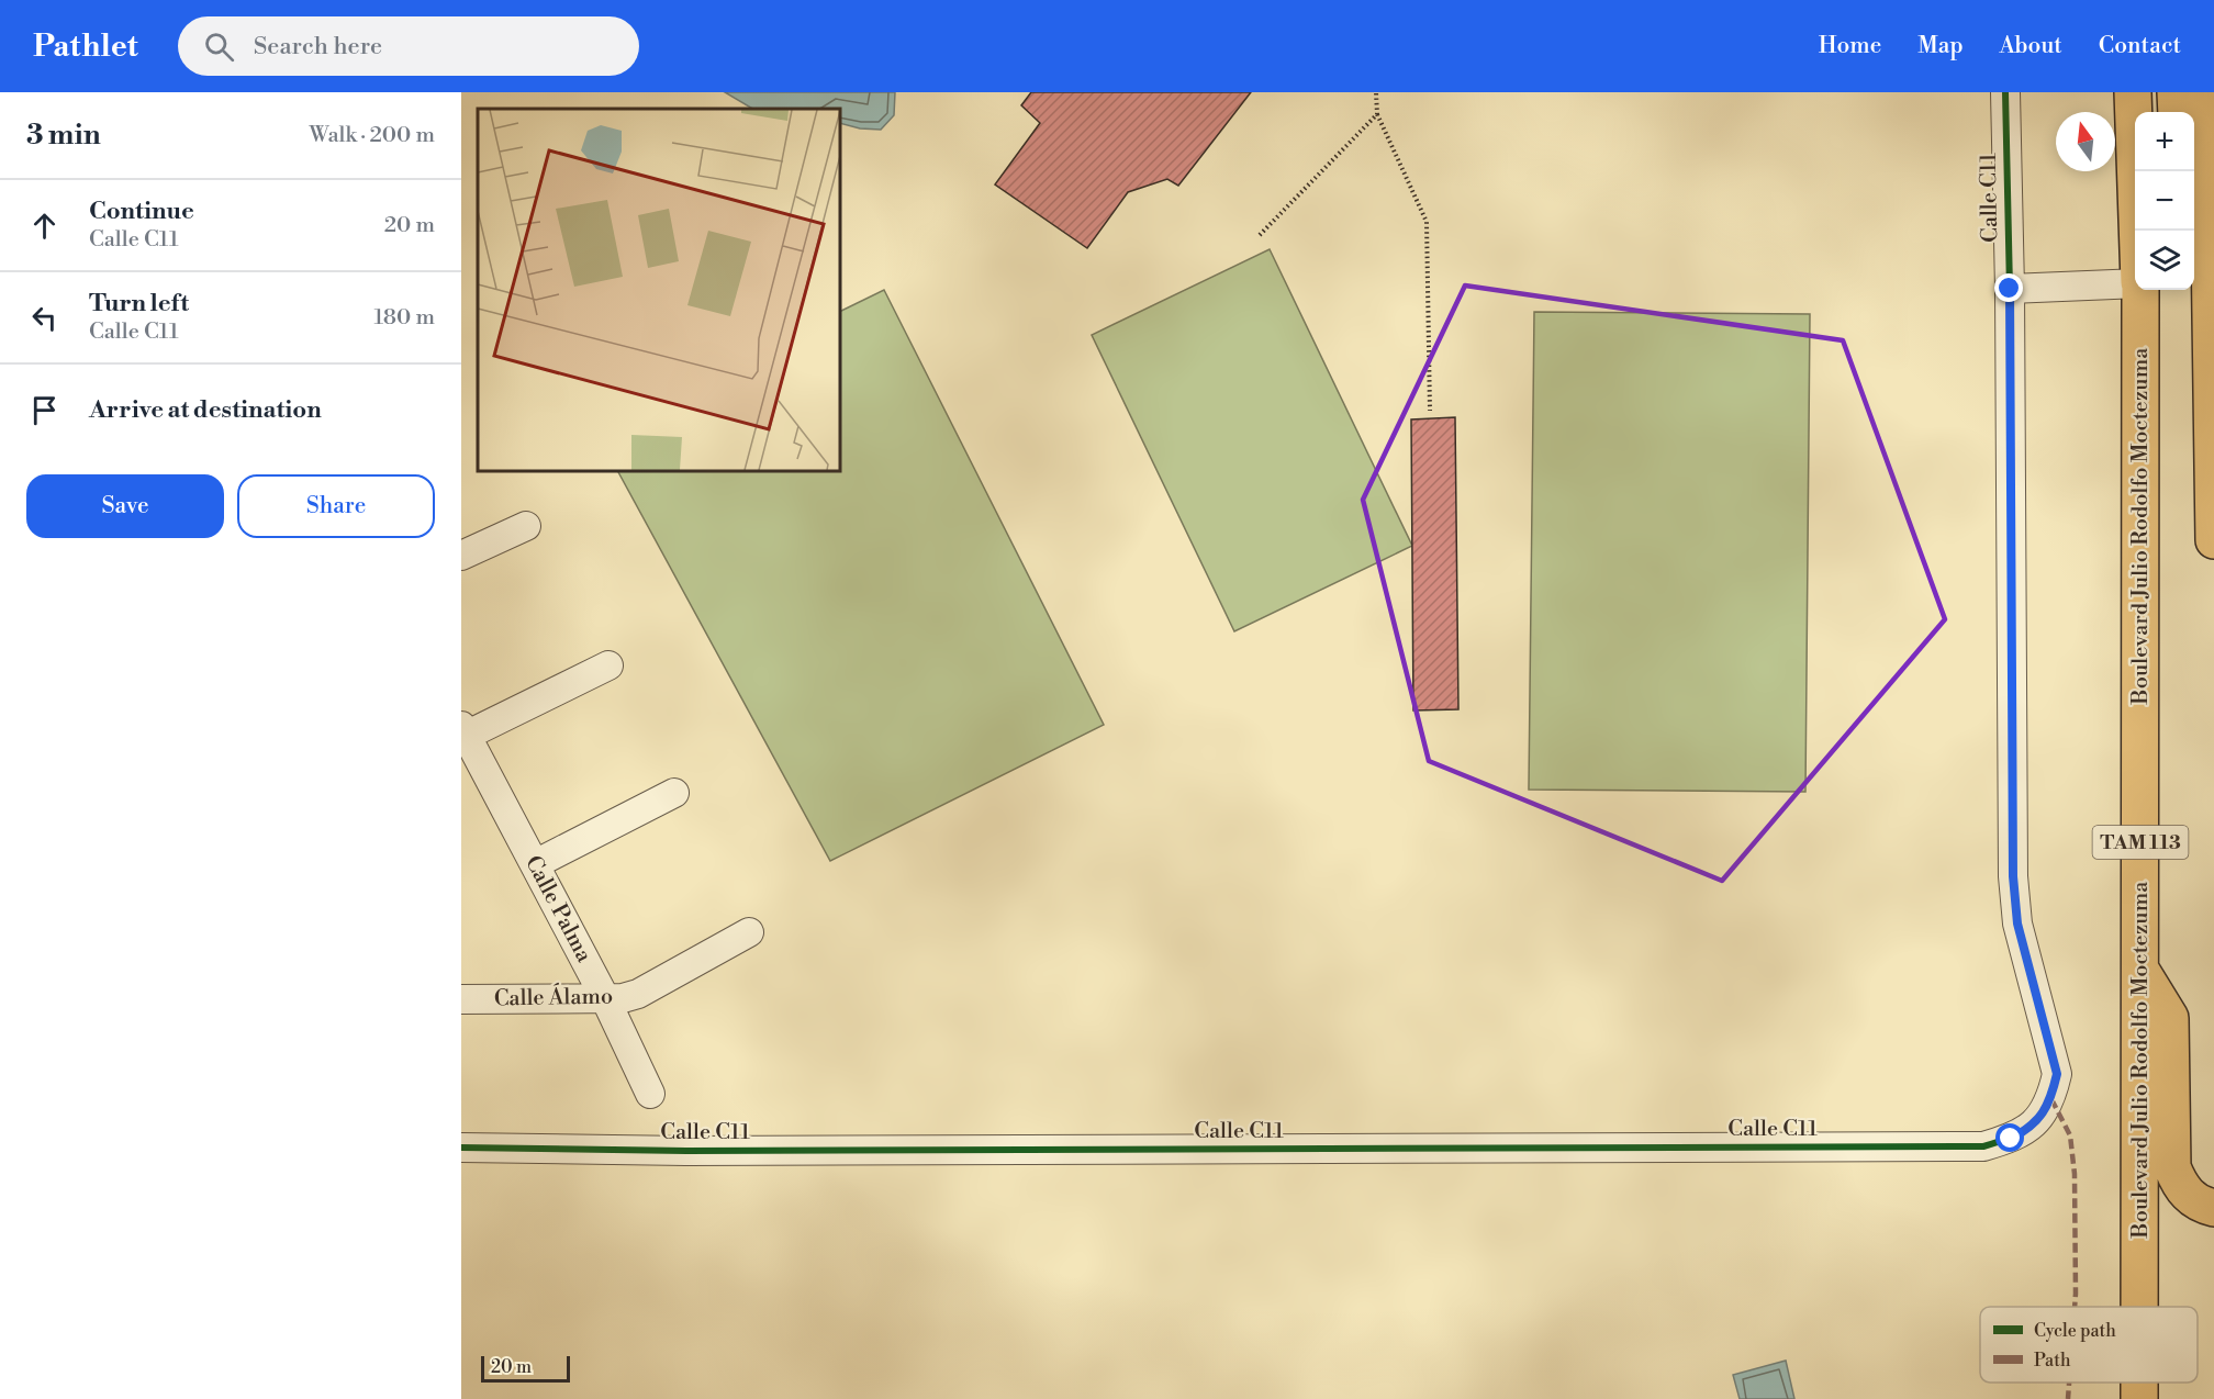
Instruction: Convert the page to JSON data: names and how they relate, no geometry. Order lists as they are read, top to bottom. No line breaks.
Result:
{"streets":{"highway":["Boulevard Julio Rodolfo Moctezuma","TAM 113"],"street":["Calle C11","Calle Palma","Calle Álamo"]},"crossings":[["Calle Palma","Calle Álamo"]],"legend":["Cycle path","Path"],"scale_bar":"20 m","north":"top","page":{"header":"Pathlet","search":"Search here","nav":["Home","Map","About","Contact"],"heading":["3 min","Walk · 200 m"],"map_buttons":["+","−"],"list":[["Continue","Calle C11","20 m"],["Turn left","Calle C11","180 m"],"Arrive at destination"],"buttons":["Save","Share"],"scale":"20 m"}}
